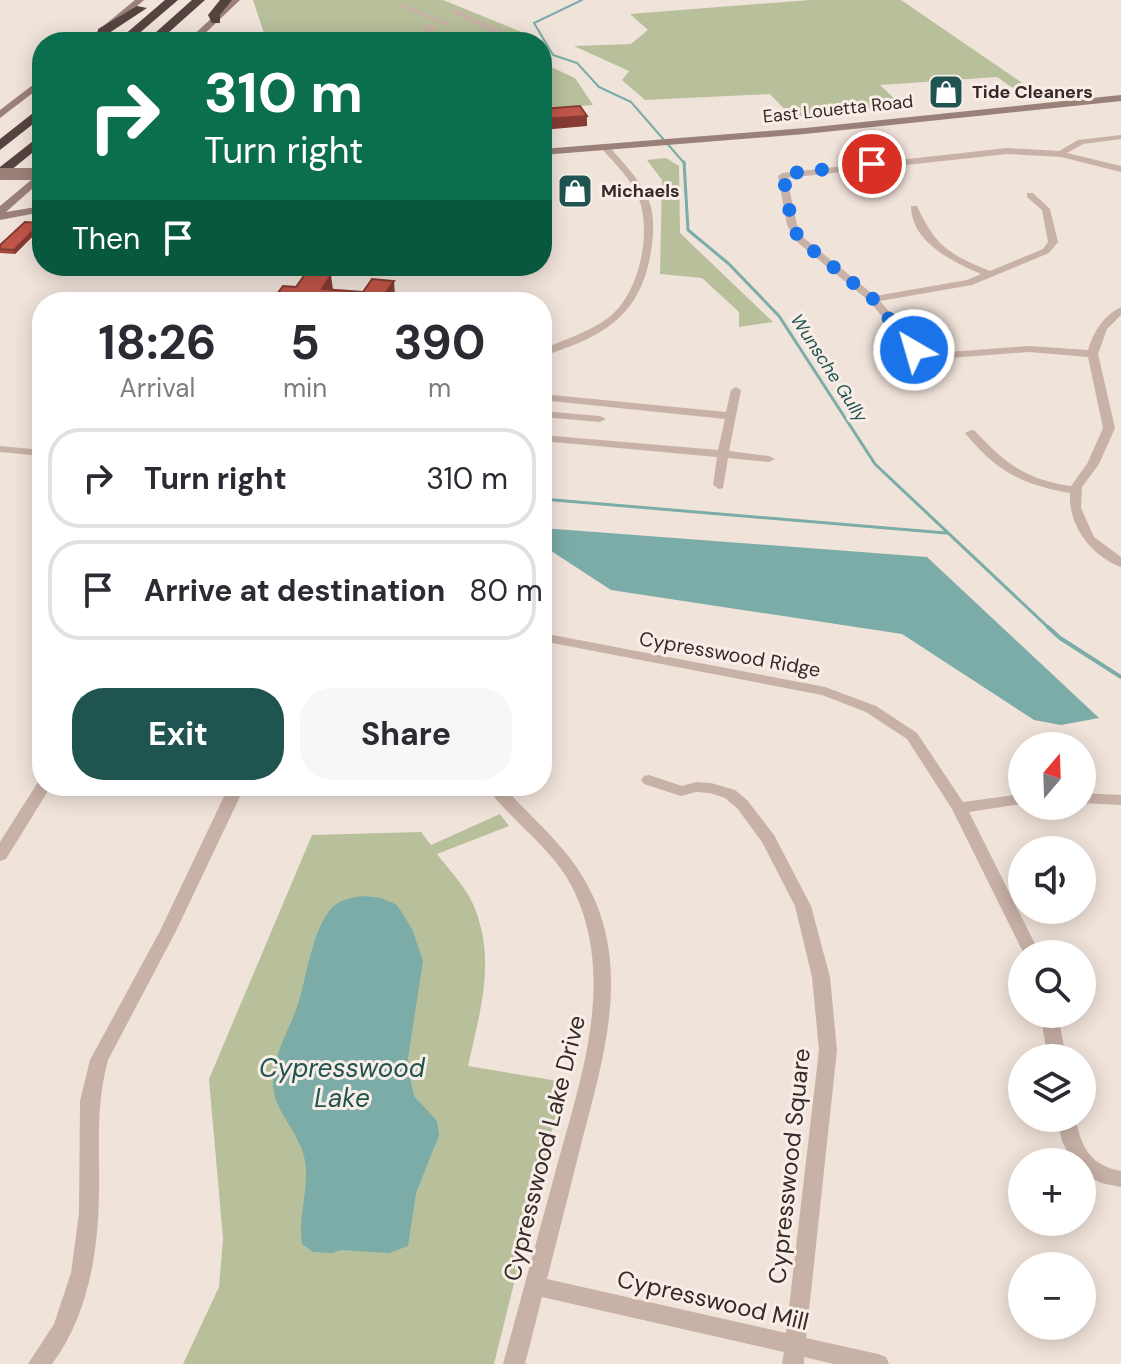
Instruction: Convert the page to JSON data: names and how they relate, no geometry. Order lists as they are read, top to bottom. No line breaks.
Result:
{"streets":{"main road":["East Louetta Road"],"street":["Cypresswood Ridge","Cypresswood Lake Drive","Cypresswood Square","Cypresswood Mill"]},"crossings":[["Cypresswood Lake Drive","Cypresswood Mill"],["Cypresswood Square","Cypresswood Mill"]],"water":["Wunsche Gully","Cypresswood Lake"],"places":{"shop":["Tide Cleaners","Michaels"]},"north":"top","page":{"turn":["310 m","Turn right"],"then":"Then","eta":["18:26","Arrival","5","min","390","m"],"list":[{"name":"Turn right","value":"310 m"},{"name":"Arrive at destination","value":"80 m"}],"buttons":["Exit","Share"],"map_buttons":["+","−"]}}
